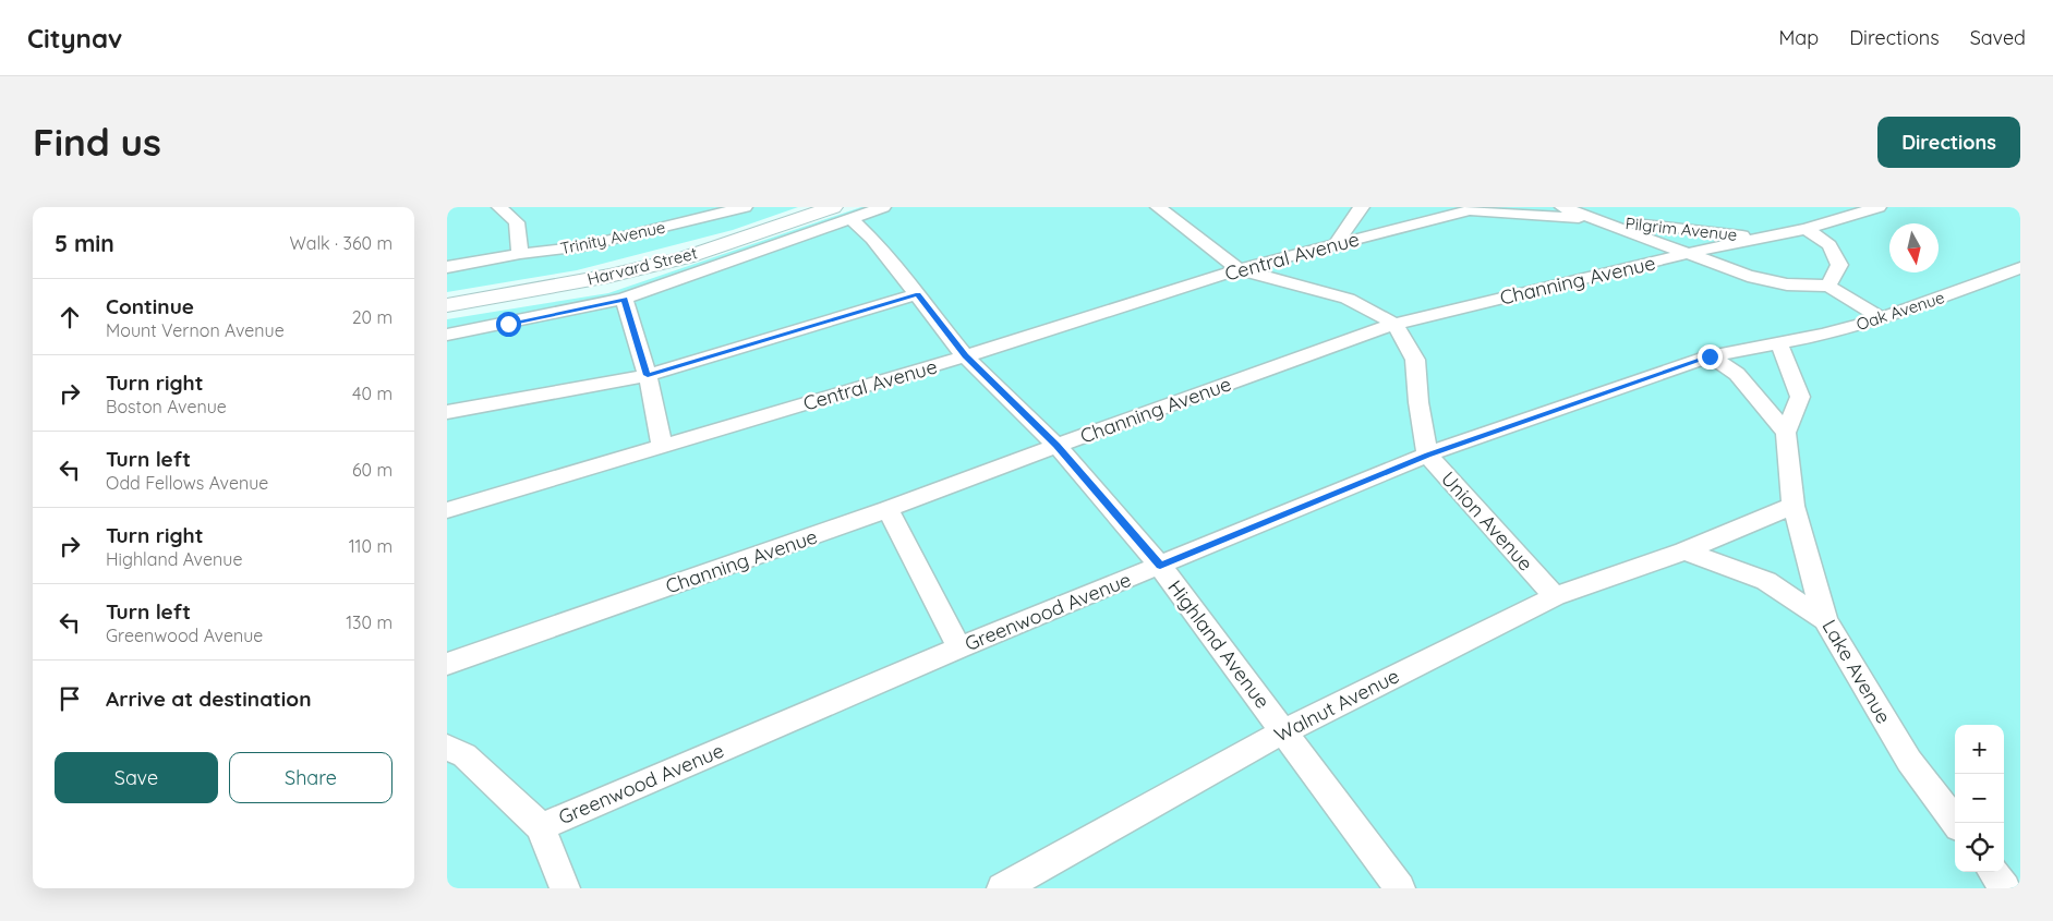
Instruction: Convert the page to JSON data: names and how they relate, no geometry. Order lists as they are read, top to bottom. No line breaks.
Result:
{"streets":{"main road":["Harvard Street"],"lane":["Pilgrim Avenue","Trinity Avenue","Central Avenue","Channing Avenue","Oak Avenue","Union Avenue","Greenwood Avenue","Highland Avenue","Lake Avenue","Walnut Avenue"]},"crossings":[["Pilgrim Avenue","Central Avenue"],["Pilgrim Avenue","Channing Avenue"],["Pilgrim Avenue","Oak Avenue"],["Central Avenue","Highland Avenue"],["Harvard Street","Highland Avenue"],["Channing Avenue","Union Avenue"],["Channing Avenue","Highland Avenue"],["Oak Avenue","Greenwood Avenue"],["Oak Avenue","Lake Avenue"],["Union Avenue","Greenwood Avenue"],["Union Avenue","Walnut Avenue"],["Greenwood Avenue","Highland Avenue"],["Greenwood Avenue","Lake Avenue"],["Highland Avenue","Walnut Avenue"],["Lake Avenue","Walnut Avenue"]],"north":"bottom","page":{"header":"Citynav","nav":["Map","Directions","Saved"],"buttons":["Directions",["Save","Share"]],"title":"Find us","heading":["5 min","Walk · 360 m"],"list":[["Continue","Mount Vernon Avenue","20 m"],["Turn right","Boston Avenue","40 m"],["Turn left","Odd Fellows Avenue","60 m"],["Turn right","Highland Avenue","110 m"],["Turn left","Greenwood Avenue","130 m"],"Arrive at destination"],"map_buttons":["+","−"]}}
